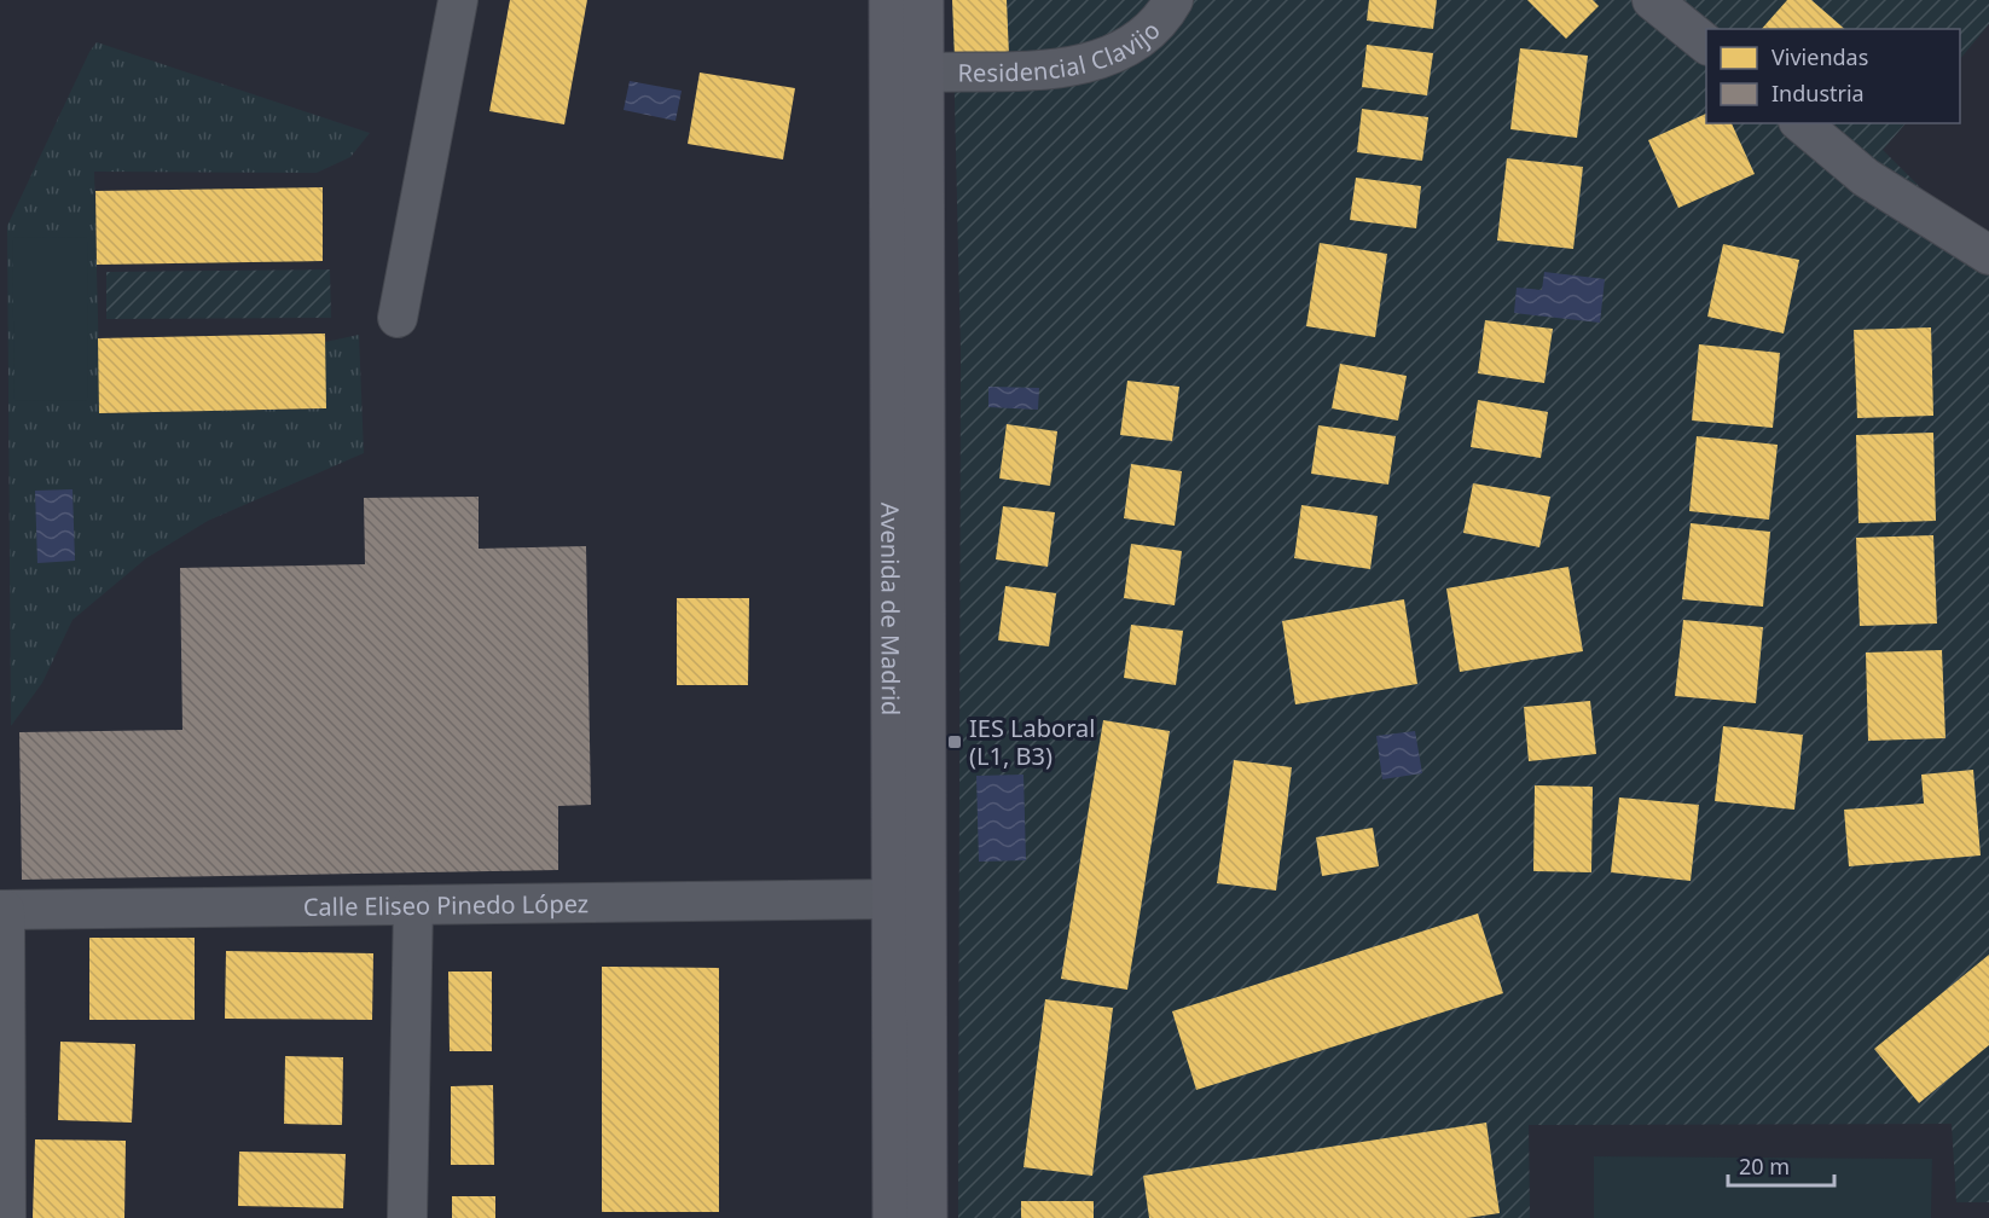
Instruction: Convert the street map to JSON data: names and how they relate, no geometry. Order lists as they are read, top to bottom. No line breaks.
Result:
{"streets":{"main road":["Avenida de Madrid"],"street":["Residencial Clavijo","Calle Eliseo Pinedo López"]},"crossings":[["Residencial Clavijo","Avenida de Madrid"],["Avenida de Madrid","Calle Eliseo Pinedo López"]],"places":{"transit":["IES Laboral (L1, B3)"]},"legend":["Viviendas","Industria"],"scale_bar":"20 m"}
